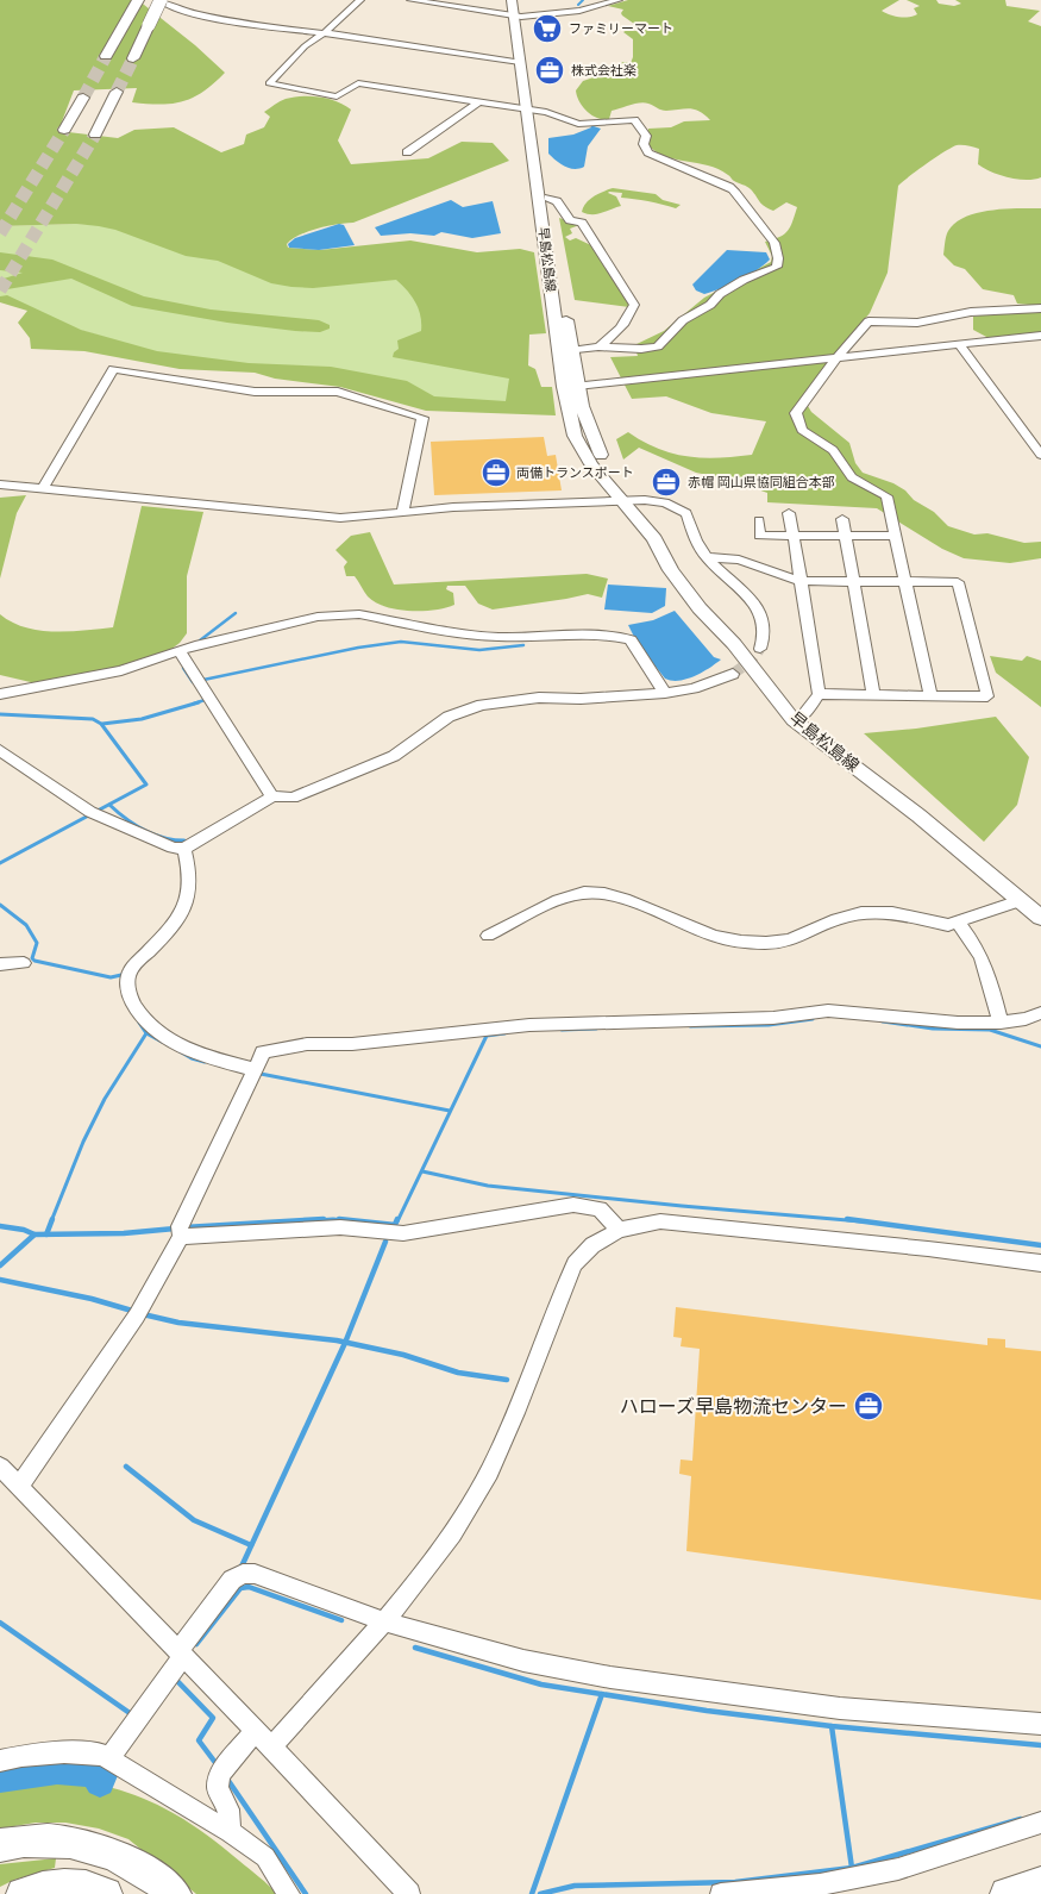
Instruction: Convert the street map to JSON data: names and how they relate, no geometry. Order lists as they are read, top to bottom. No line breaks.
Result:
{"streets":{"main road":["早島松島線"]},"places":{"supermarket":["ファミリーマート"],"office":["株式会社楽","両備トランスポート","赤帽 岡山県協同組合本部","ハローズ早島物流センター"]}}
